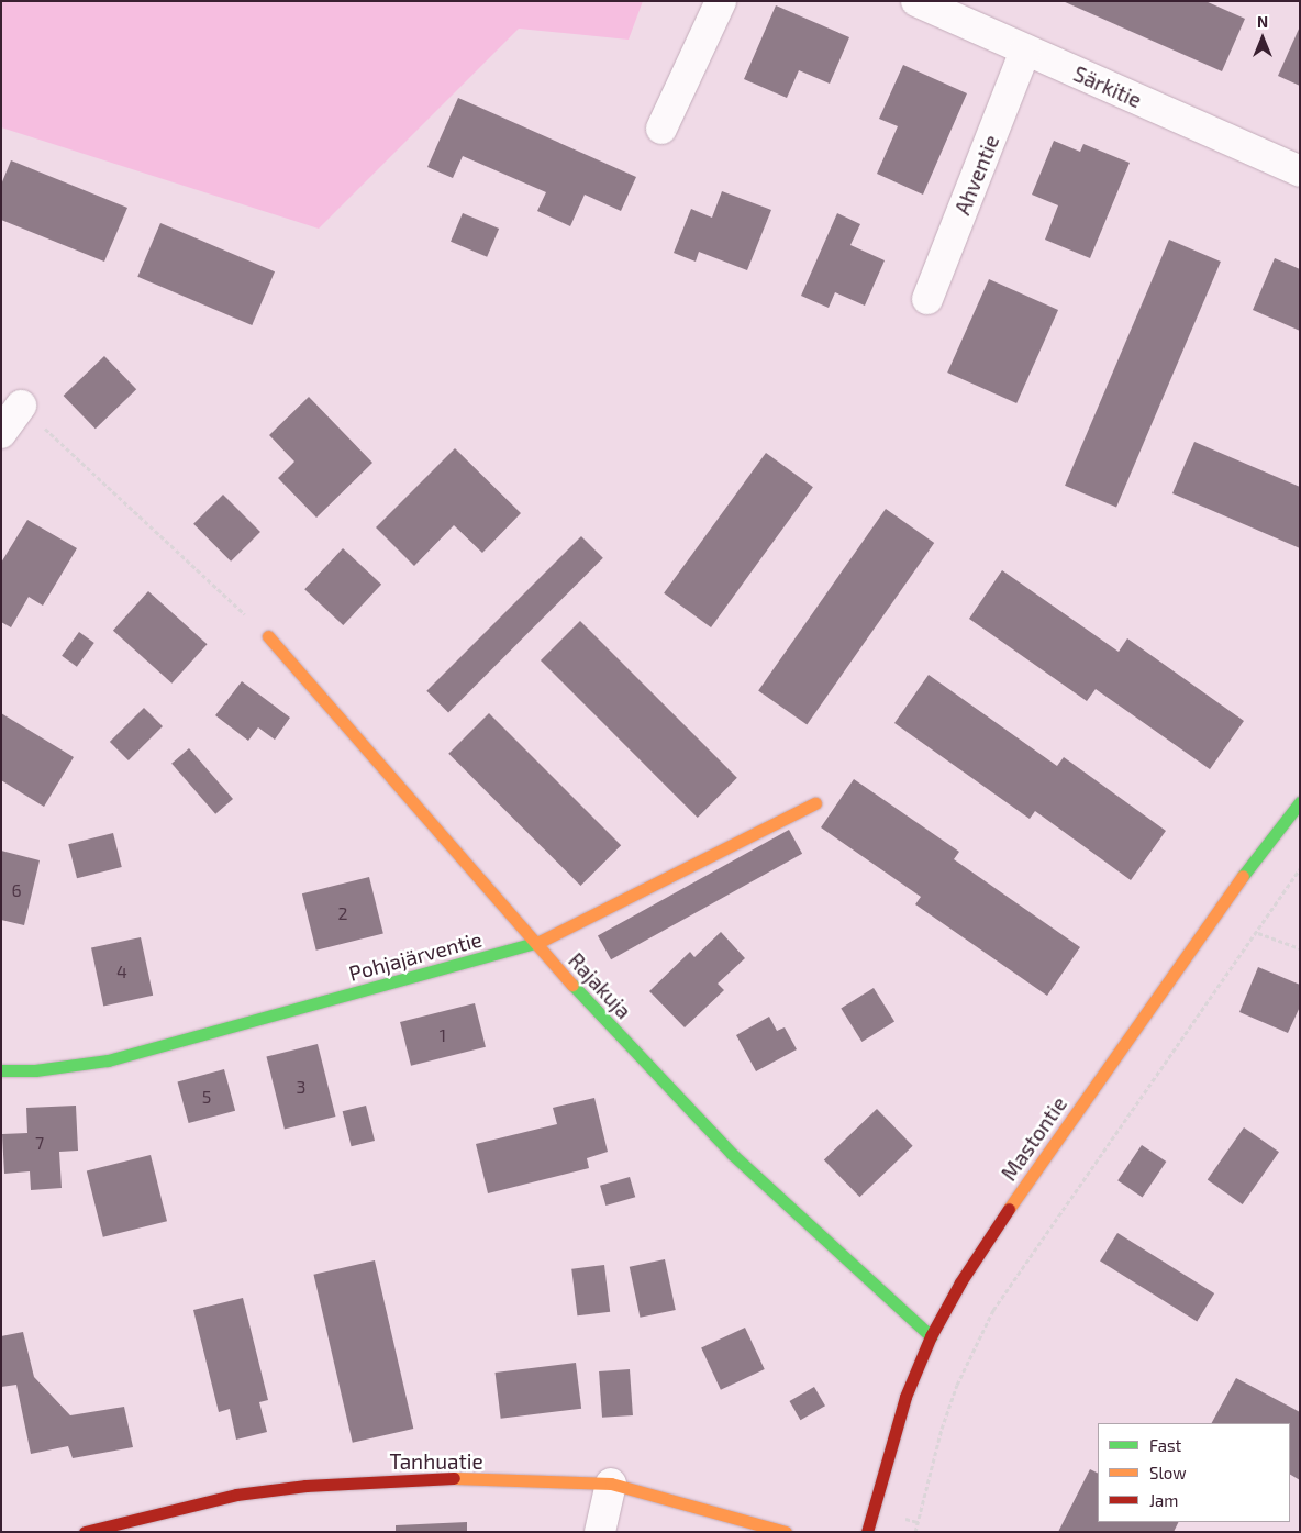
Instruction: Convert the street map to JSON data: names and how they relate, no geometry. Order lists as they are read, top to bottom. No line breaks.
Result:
{"streets":{"street":["Särkitie","Ahventie","Pohjajärventie","Rajakuja","Mastontie","Tanhuatie"]},"crossings":[["Särkitie","Ahventie"],["Pohjajärventie","Rajakuja"],["Rajakuja","Mastontie"]],"house_numbers":["6","2","4","1","3","5","7"],"legend":["Fast","Slow","Jam"],"north":"top"}
